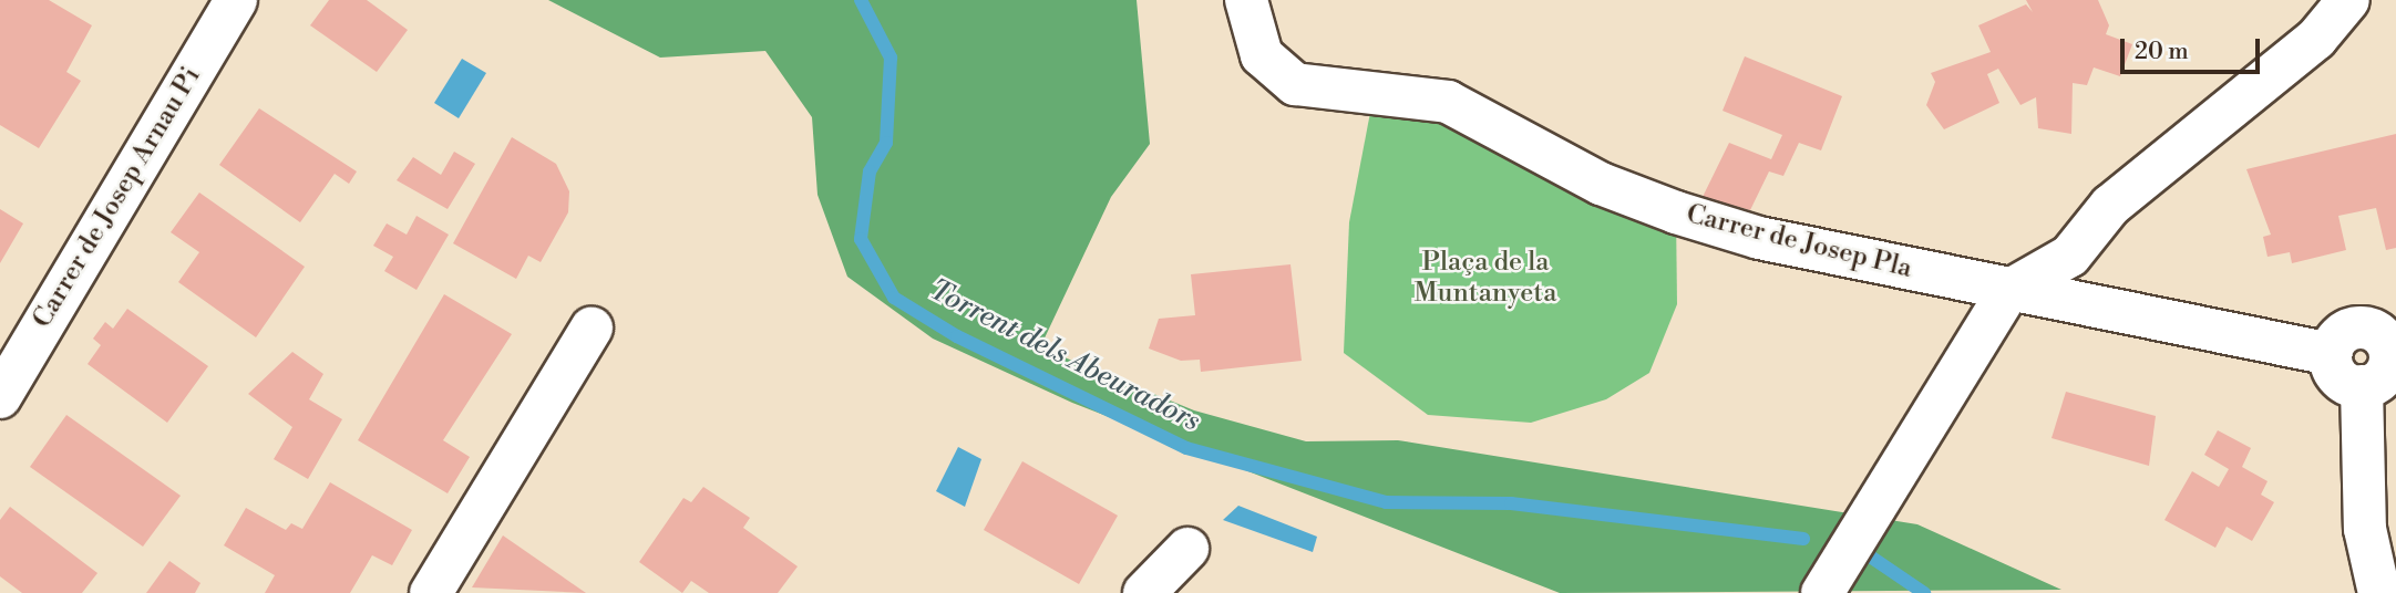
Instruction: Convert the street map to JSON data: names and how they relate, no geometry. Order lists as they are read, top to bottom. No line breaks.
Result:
{"streets":{"street":["Carrer de Josep Arnau Pi","Carrer de Josep Pla"]},"water":["Torrent dels Abeuradors"],"parks":["Plaça de la Muntanyeta"],"scale_bar":"20 m"}
